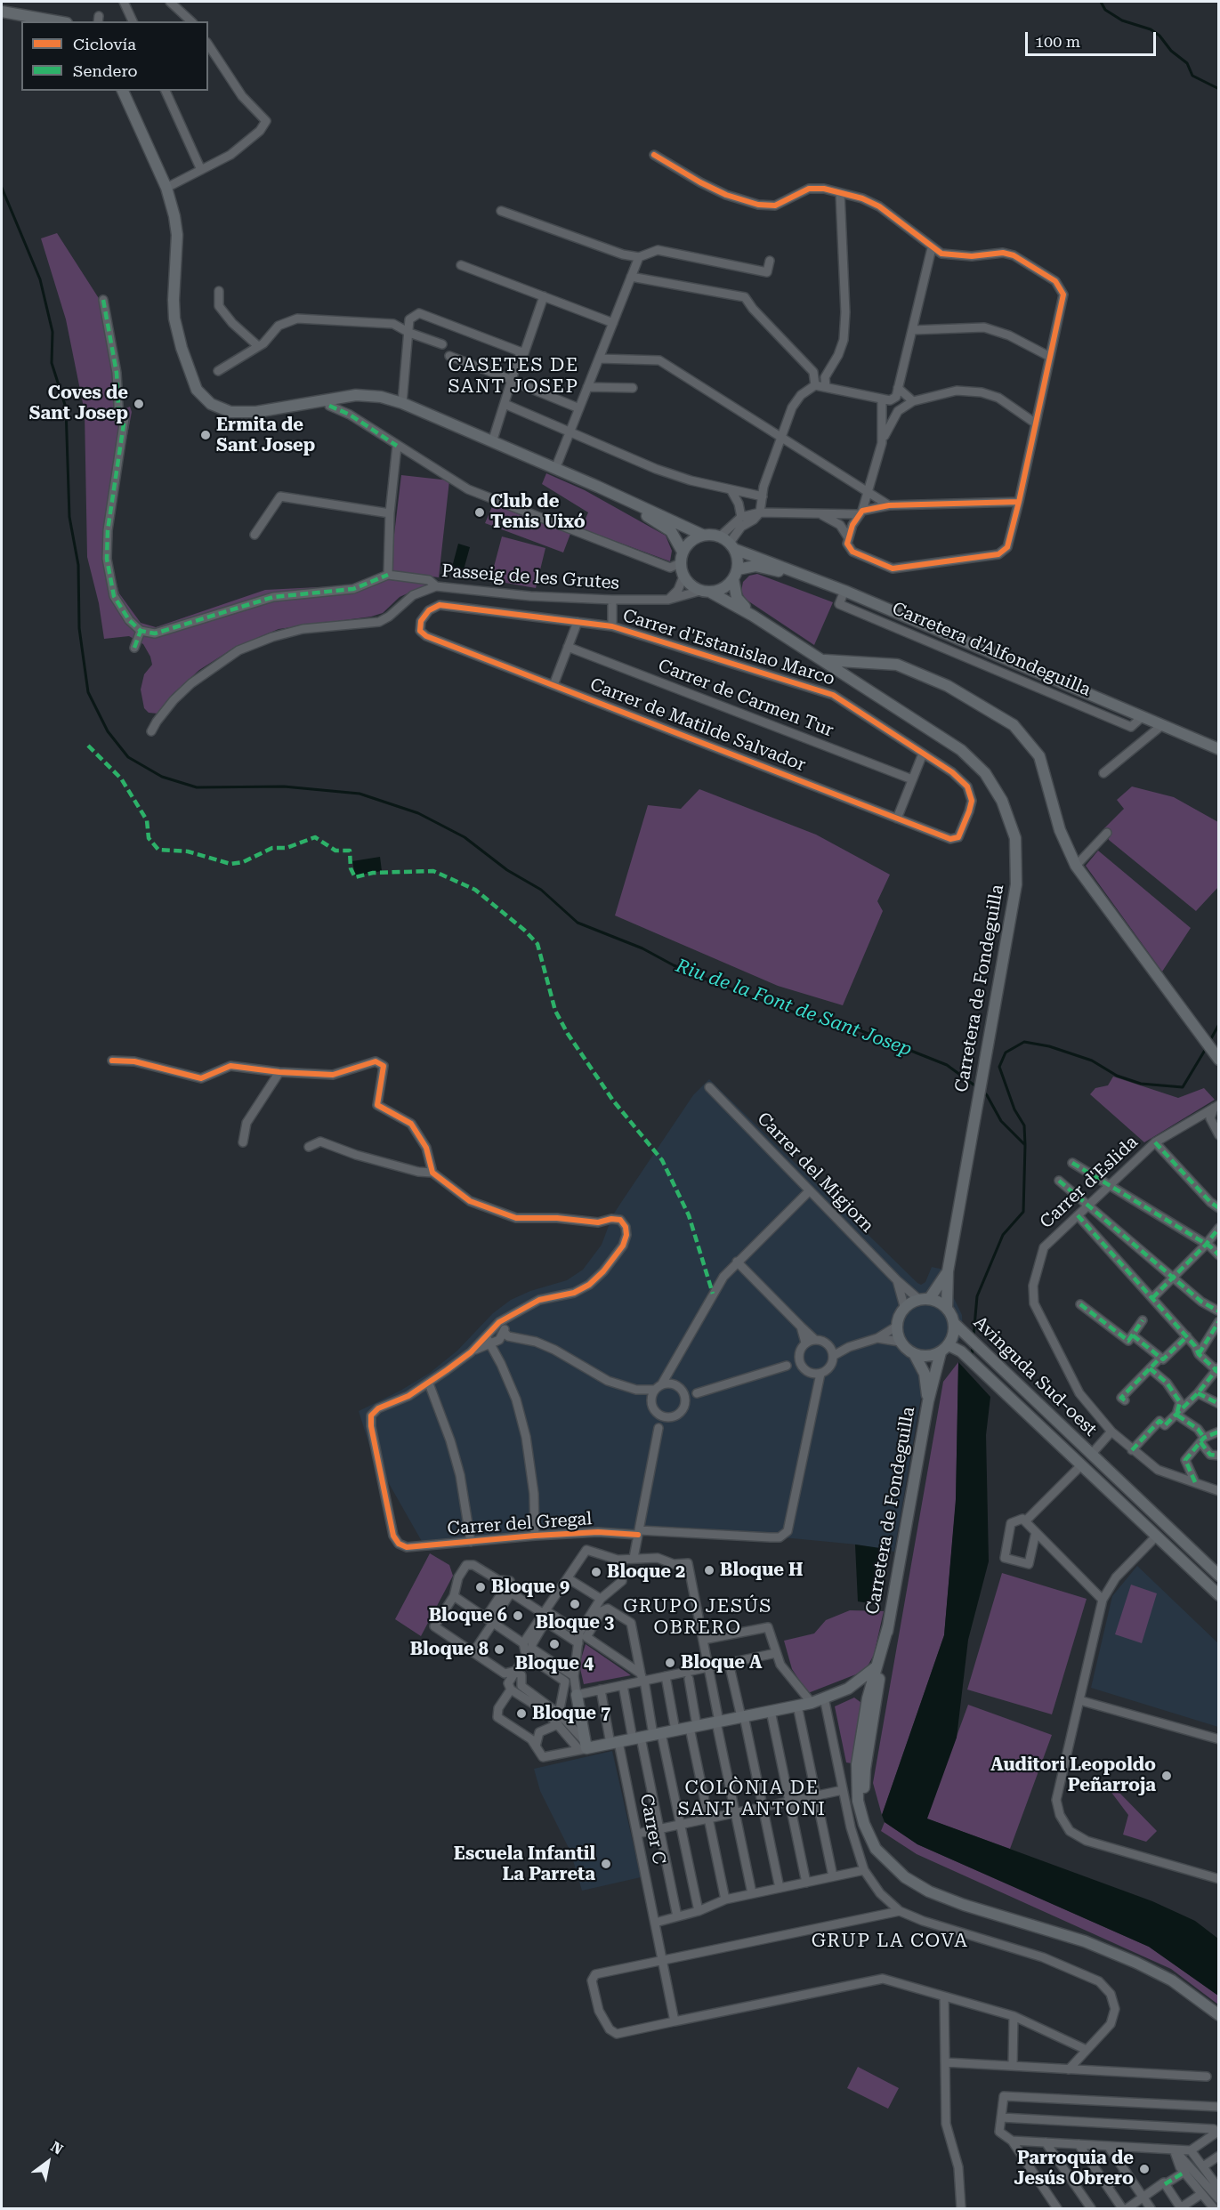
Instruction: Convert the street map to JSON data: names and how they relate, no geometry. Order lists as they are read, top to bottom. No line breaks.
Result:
{"streets":{"main road":["Carretera d'Alfondeguilla","Carretera de Fondeguilla","Avinguda Sud-oest"],"street":["Passeig de les Grutes","Carrer d'Estanislao Marco","Carrer de Carmen Tur","Carrer de Matilde Salvador","Carrer del Migjorn","Carrer d'Eslida","Carrer del Gregal","Carrer C"]},"crossings":[["Passeig de les Grutes","Carretera d'Alfondeguilla"],["Passeig de les Grutes","Carretera de Fondeguilla"],["Carrer d'Estanislao Marco","Carrer de Matilde Salvador"],["Carretera d'Alfondeguilla","Carretera de Fondeguilla"],["Carretera de Fondeguilla","Carrer del Migjorn"],["Carretera de Fondeguilla","Avinguda Sud-oest"],["Carrer del Migjorn","Avinguda Sud-oest"]],"districts":["CASETES DE SANT JOSEP","GRUPO JESÚS OBRERO","COLÒNIA DE SANT ANTONI","GRUP LA COVA"],"water":["Riu de la Font de Sant Josep"],"places":["Coves de Sant Josep","Ermita de Sant Josep","Club de Tenis Uixó","Bloque H","Bloque 2","Bloque 9","Bloque 3","Bloque 6","Bloque 4","Bloque 8","Bloque A","Bloque 7","Auditori Leopoldo Peñarroja","Escuela Infantil La Parreta","Parroquia de Jesús Obrero"],"legend":["Ciclovía","Sendero"],"scale_bar":"100 m","north":"top right"}
